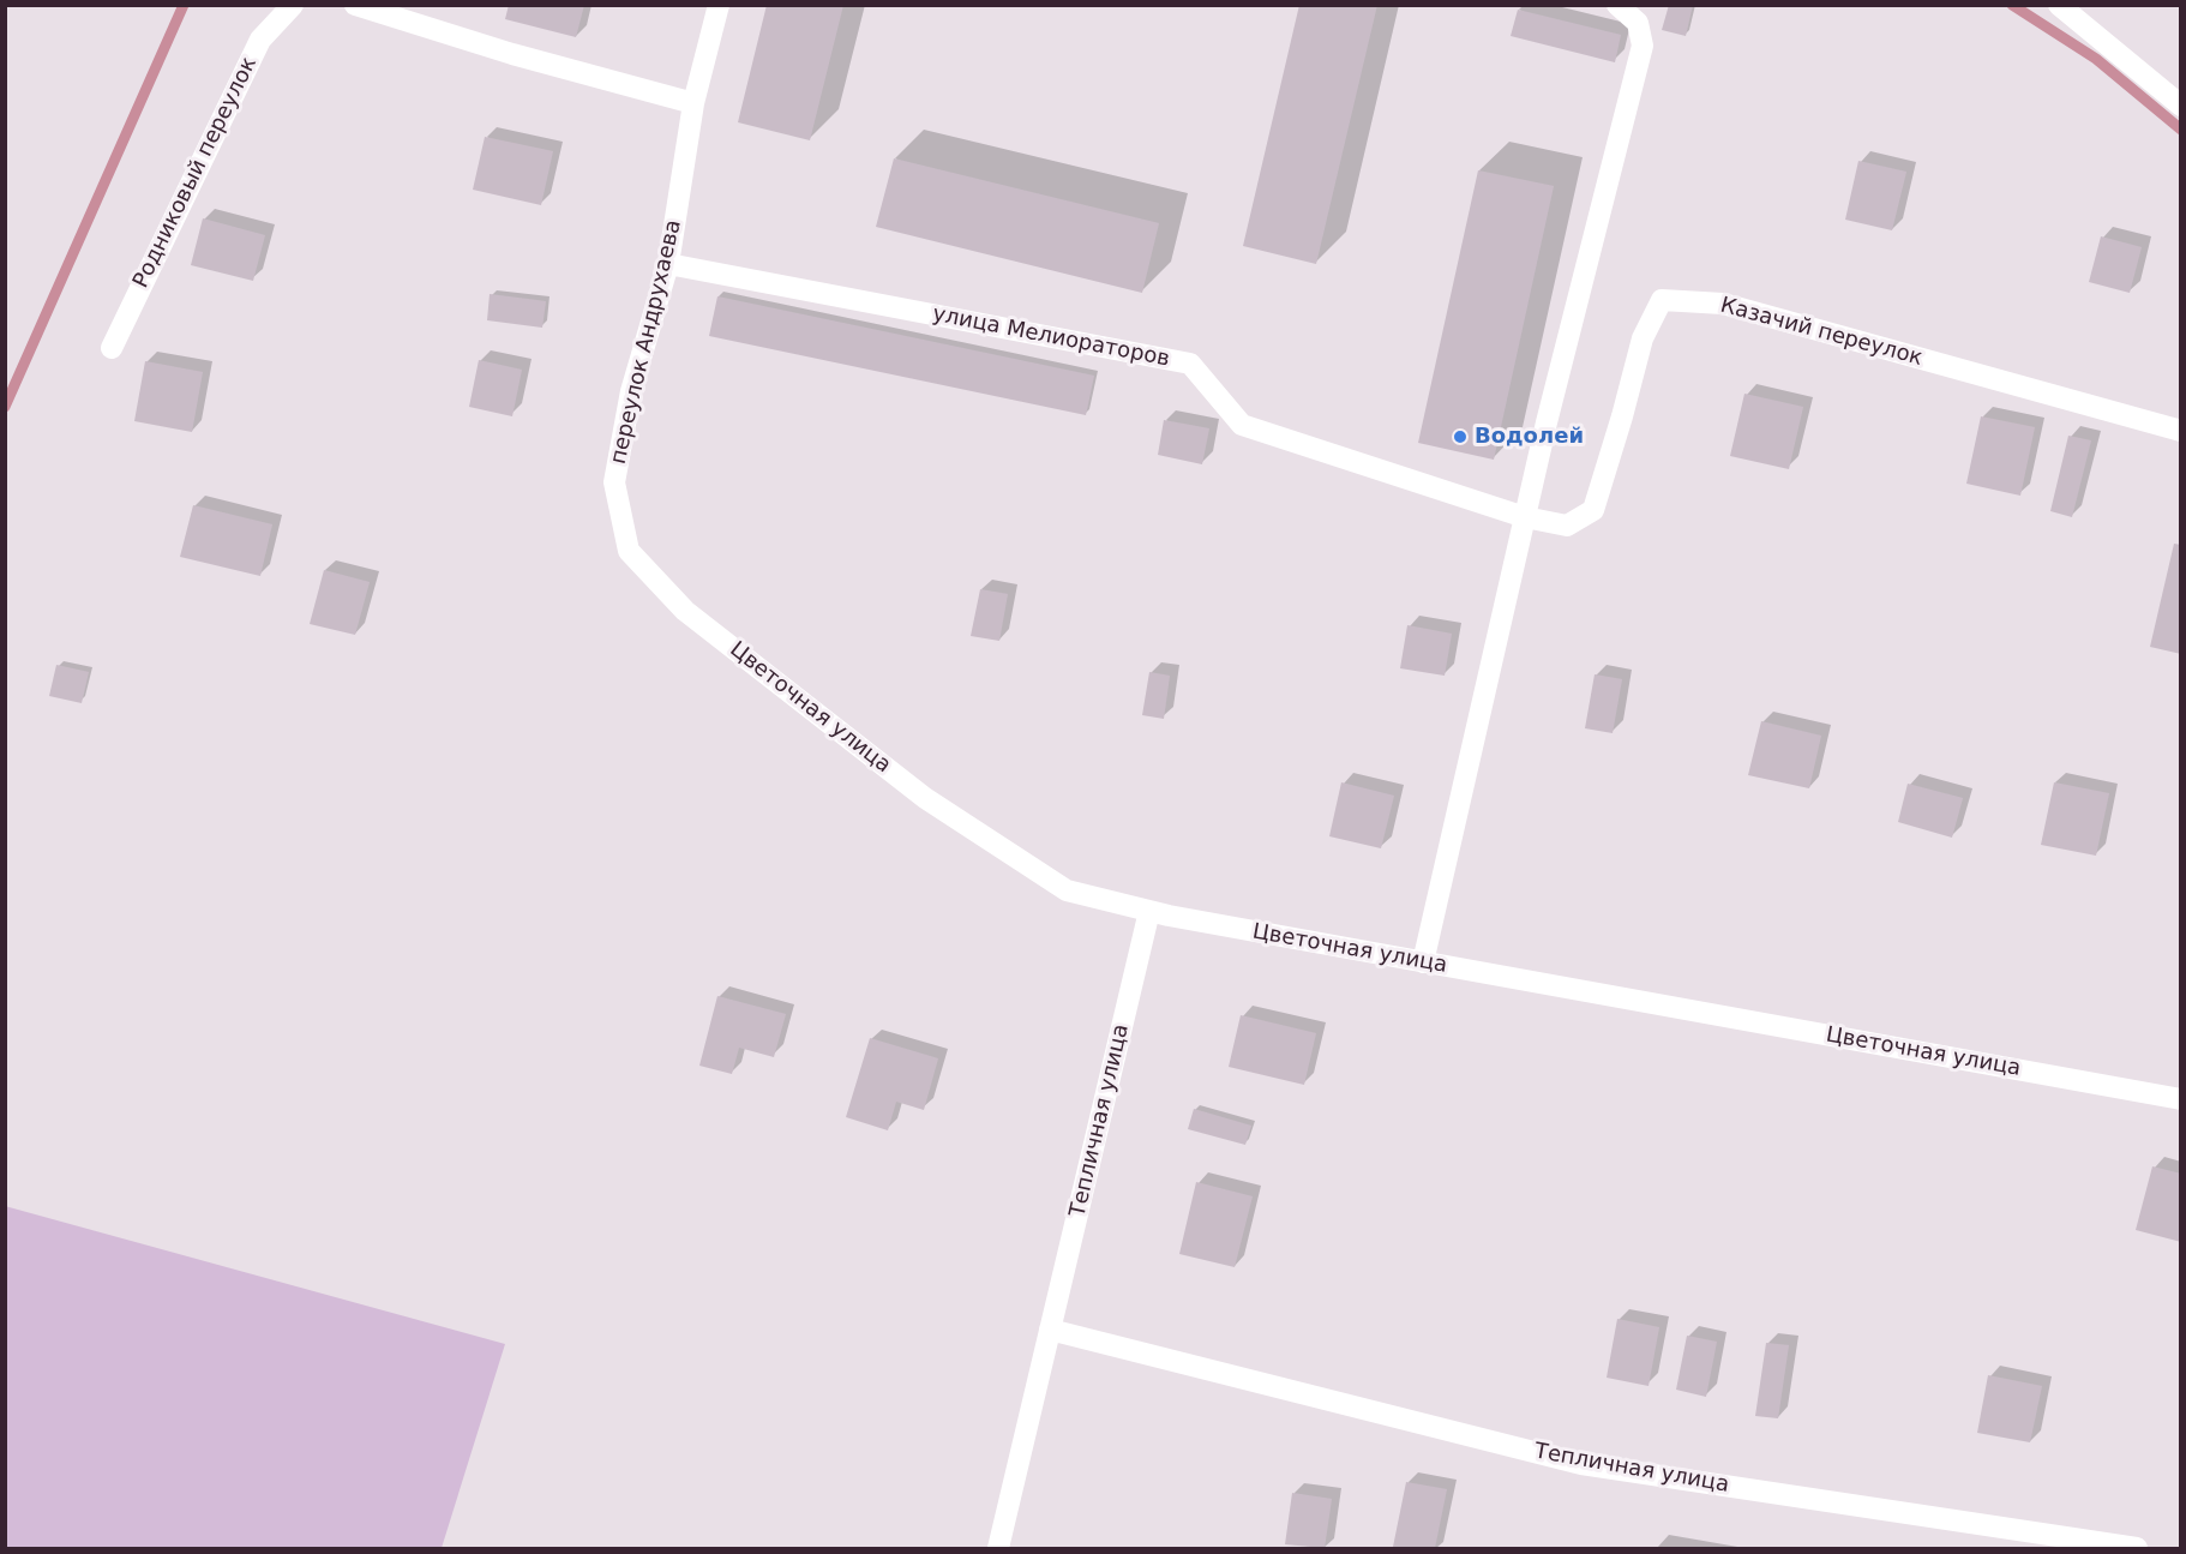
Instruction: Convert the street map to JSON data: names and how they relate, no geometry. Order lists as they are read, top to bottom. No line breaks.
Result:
{"streets":{"street":["Родниковый переулок","Казачий переулок","улица Мелиораторов","переулок Андрухаева","Цветочная улица","Тепличная улица"]},"crossings":[["Казачий переулок","улица Мелиораторов"],["улица Мелиораторов","переулок Андрухаева"],["переулок Андрухаева","Цветочная улица"],["Цветочная улица","Тепличная улица"]],"places":["Водолей"]}
